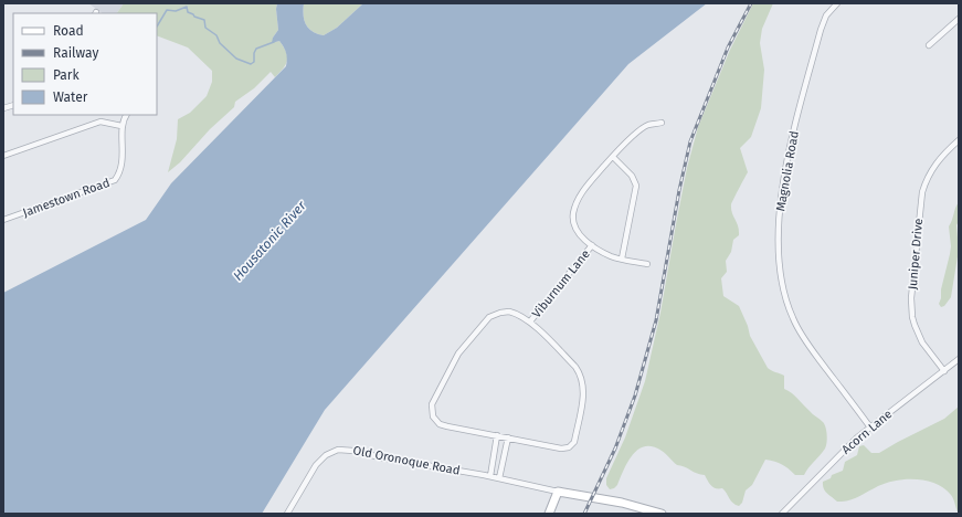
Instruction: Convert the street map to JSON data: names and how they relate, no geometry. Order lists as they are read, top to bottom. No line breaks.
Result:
{"streets":{"street":["Magnolia Road","Jamestown Road","Juniper Drive","Viburnum Lane","Acorn Lane","Old Oronoque Road"]},"crossings":[["Magnolia Road","Acorn Lane"],["Juniper Drive","Acorn Lane"]],"water":["Housatonic River"],"legend":["Road","Railway","Park","Water"]}
